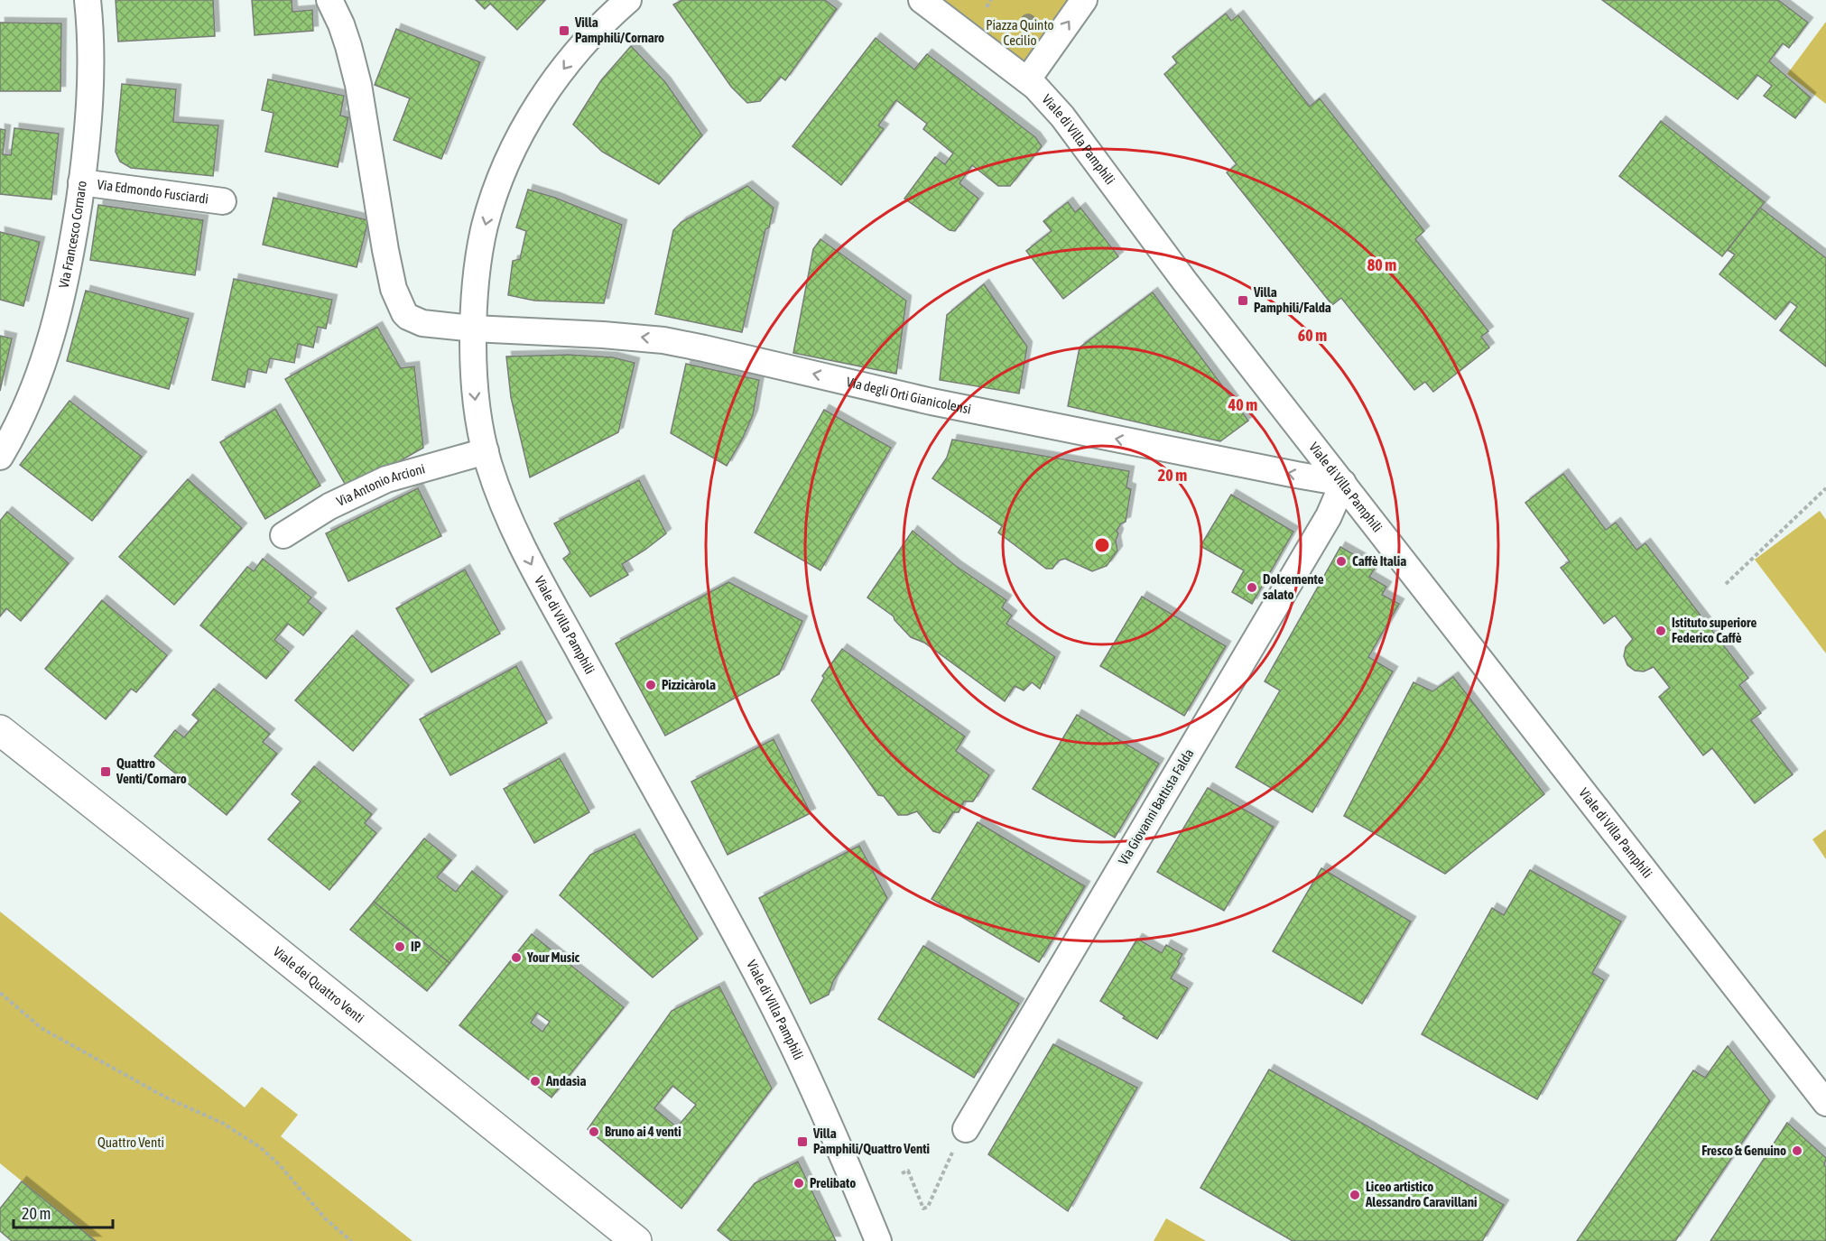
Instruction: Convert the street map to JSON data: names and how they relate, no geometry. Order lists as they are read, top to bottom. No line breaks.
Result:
{"streets":{"street":["Viale di Villa Pamphili","Via Edmondo Fusciardi","Via Francesco Cornaro","Via degli Orti Gianicolensi","Via Antonio Arcioni","Via Giovanni Battista Falda","Viale dei Quattro Venti"]},"crossings":[["Viale di Villa Pamphili","Via degli Orti Gianicolensi"],["Viale di Villa Pamphili","Via Antonio Arcioni"],["Viale di Villa Pamphili","Via Giovanni Battista Falda"],["Via Edmondo Fusciardi","Via Francesco Cornaro"],["Via degli Orti Gianicolensi","Via Giovanni Battista Falda"]],"one_way":["Viale di Villa Pamphili","Via degli Orti Gianicolensi"],"parks":["Piazza Quinto Cecilio","Quattro Venti"],"places":{"transit":["Villa Pamphili/Cornaro","Villa Pamphili/Falda","Quattro Venti/Cornaro","Villa Pamphili/Quattro Venti"],"other":["Caffè Italia","Dolcemente salato","Istituto superiore Federico Caffè","Pizzicàrola","IP","Your Music","Andasìa","Bruno ai 4 venti","Fresco & Genuino","Prelibato","Liceo artistico Alessandro Caravillani"]},"scale_bar":"20 m","rings":["80 m","60 m","40 m","20 m"]}
